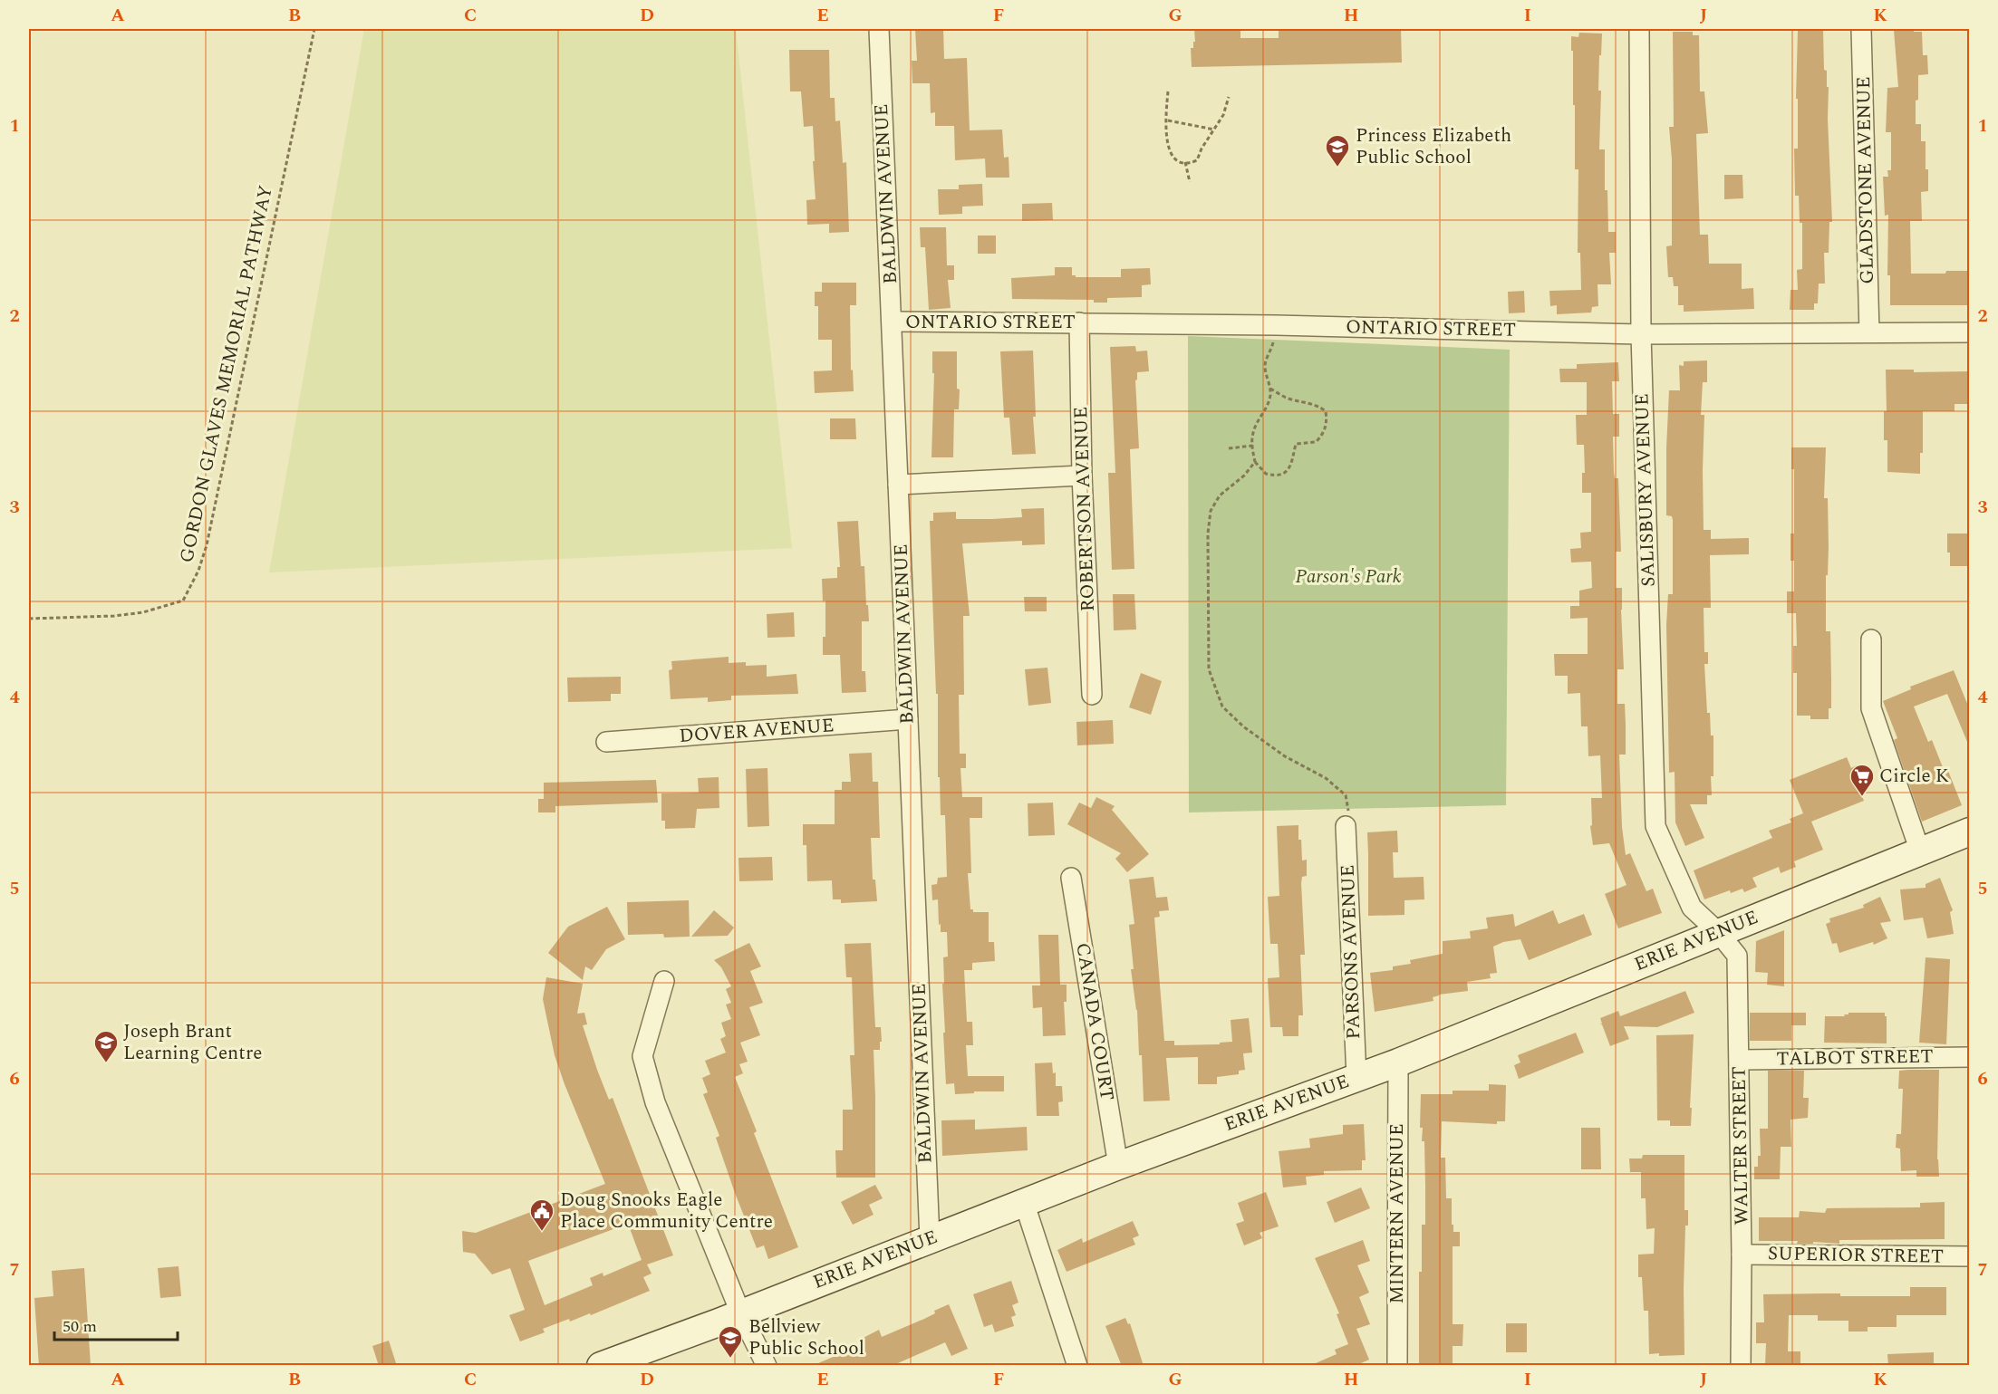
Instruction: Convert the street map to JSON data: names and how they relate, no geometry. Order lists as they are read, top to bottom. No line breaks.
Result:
{"streets":{"main road":["ERIE AVENUE"],"street":["GLADSTONE AVENUE","BALDWIN AVENUE","ONTARIO STREET","SALISBURY AVENUE","ROBERTSON AVENUE","DOVER AVENUE","PARSONS AVENUE","CANADA COURT","TALBOT STREET","WALTER STREET","MINTERN AVENUE","SUPERIOR STREET"],"path":["GORDON GLAVES MEMORIAL PATHWAY"]},"crossings":[["GLADSTONE AVENUE","ONTARIO STREET"],["BALDWIN AVENUE","ONTARIO STREET"],["BALDWIN AVENUE","DOVER AVENUE"],["BALDWIN AVENUE","ERIE AVENUE"],["ONTARIO STREET","SALISBURY AVENUE"],["ONTARIO STREET","ROBERTSON AVENUE"],["SALISBURY AVENUE","ERIE AVENUE"],["SALISBURY AVENUE","WALTER STREET"],["ERIE AVENUE","PARSONS AVENUE"],["ERIE AVENUE","CANADA COURT"],["ERIE AVENUE","WALTER STREET"],["ERIE AVENUE","MINTERN AVENUE"],["TALBOT STREET","WALTER STREET"],["WALTER STREET","SUPERIOR STREET"]],"parks":["Parson's Park"],"places":{"school or university":["Princess Elizabeth Public School","Joseph Brant Learning Centre","Bellview Public School"],"supermarket":["Circle K"],"public building":["Doug Snooks Eagle Place Community Centre"]},"scale_bar":"50 m","grid":{"columns":["A","B","C","D","E","F","G","H","I","J","K"],"rows":["1","2","3","4","5","6","7"]}}
